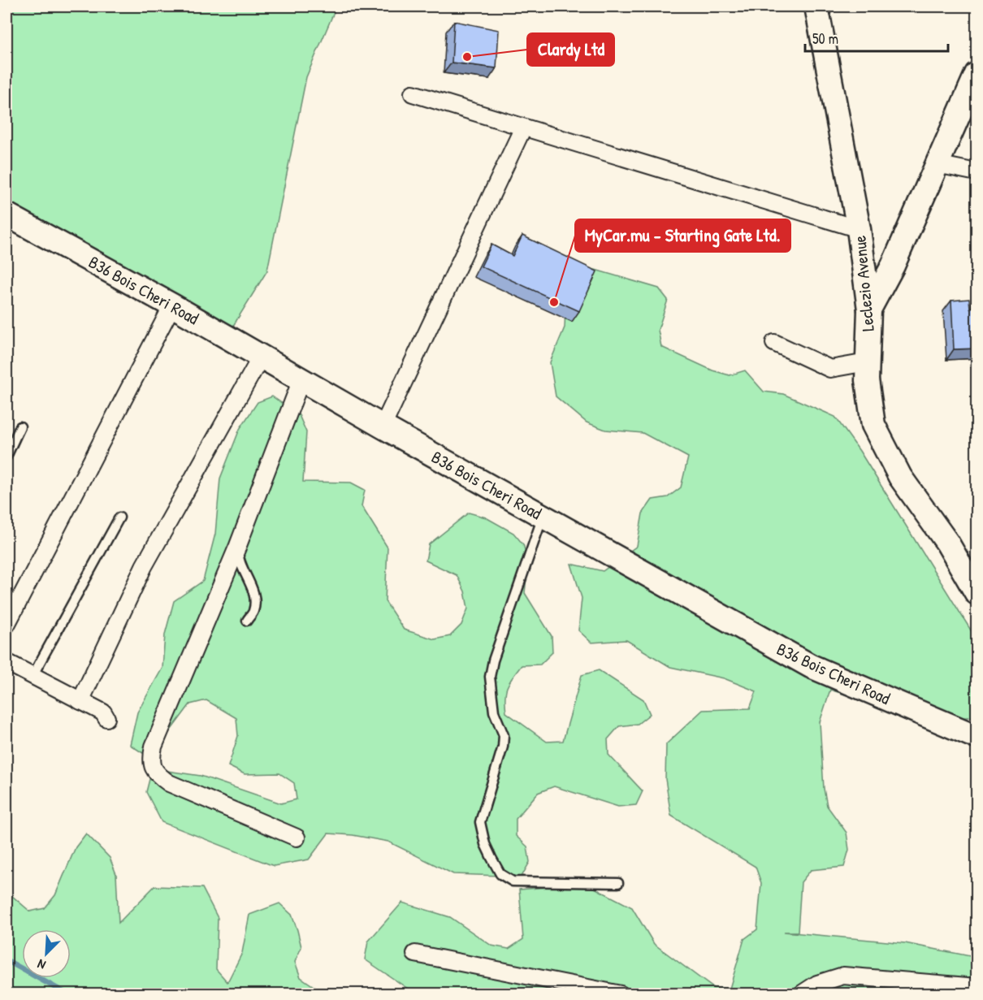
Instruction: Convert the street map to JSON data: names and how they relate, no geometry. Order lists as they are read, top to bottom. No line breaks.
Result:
{"streets":{"main road":["Leclezio Avenue","B36 Bois Cheri Road"]},"places":["Clardy Ltd","MyCar.mu - Starting Gate Ltd."],"scale_bar":"50 m","north":"bottom left"}
